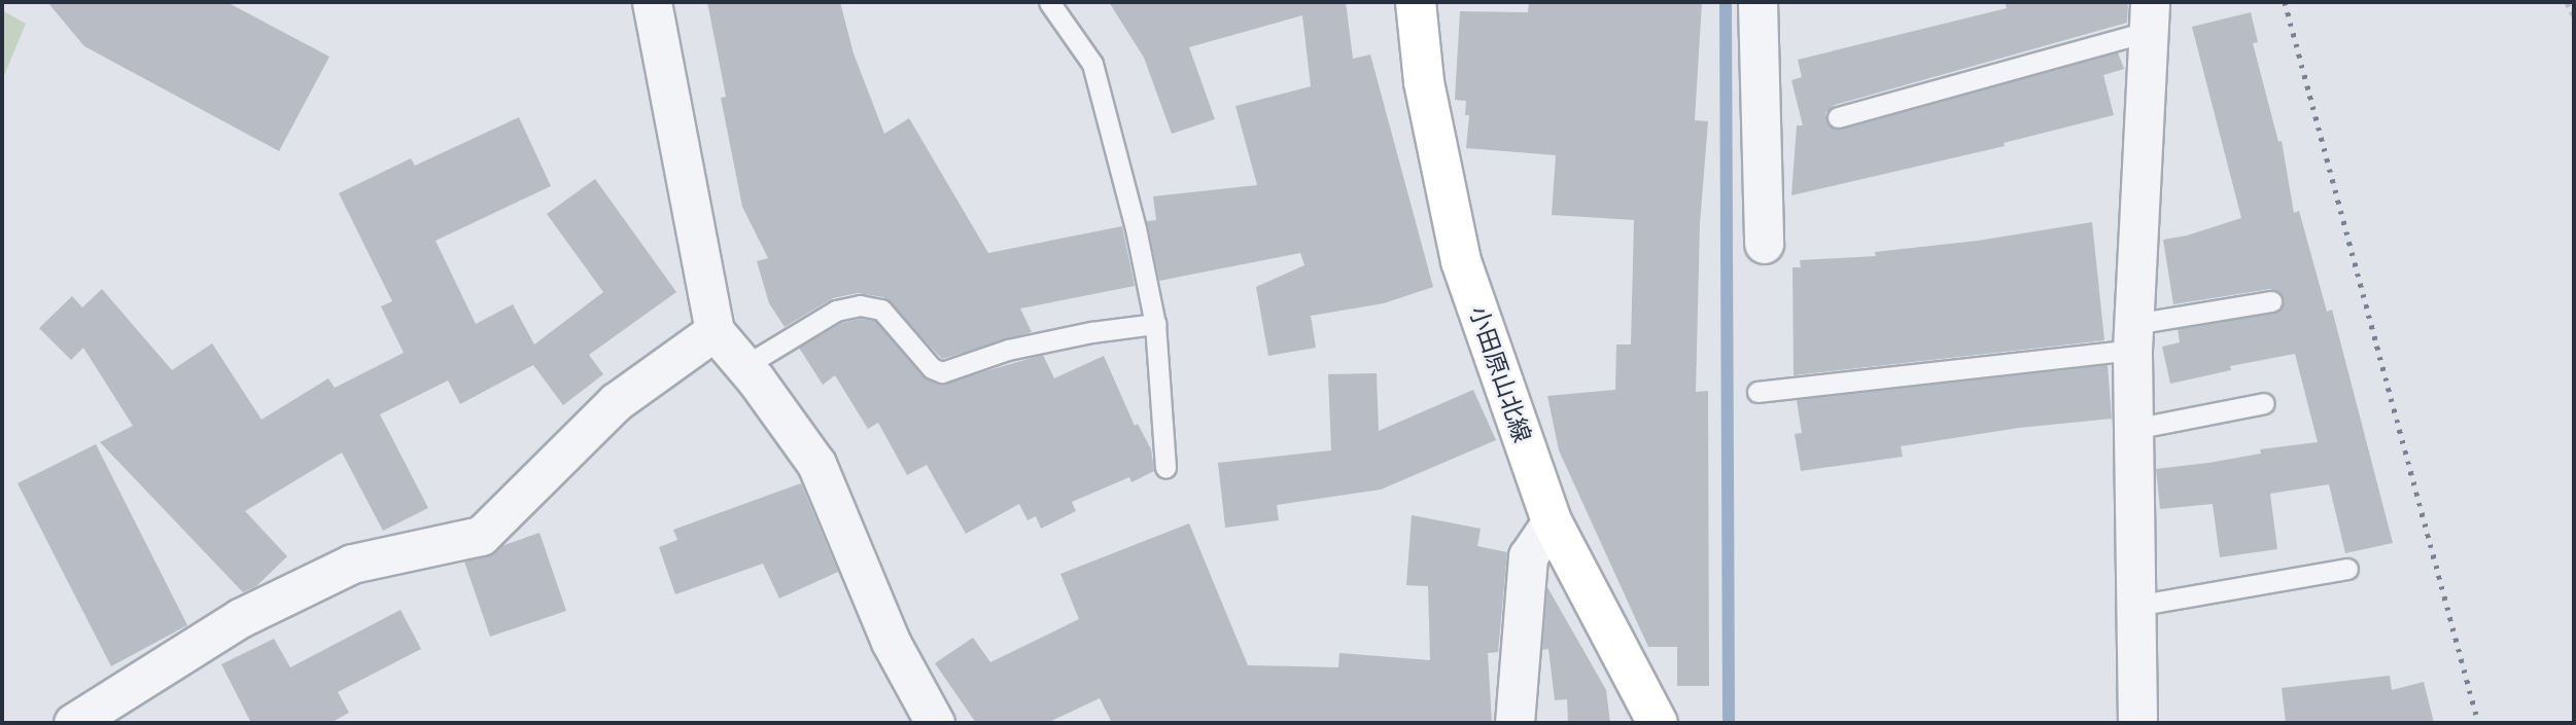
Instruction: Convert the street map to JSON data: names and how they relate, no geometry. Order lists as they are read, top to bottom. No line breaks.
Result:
{"streets":{"main road":["小田原山北線"]}}
